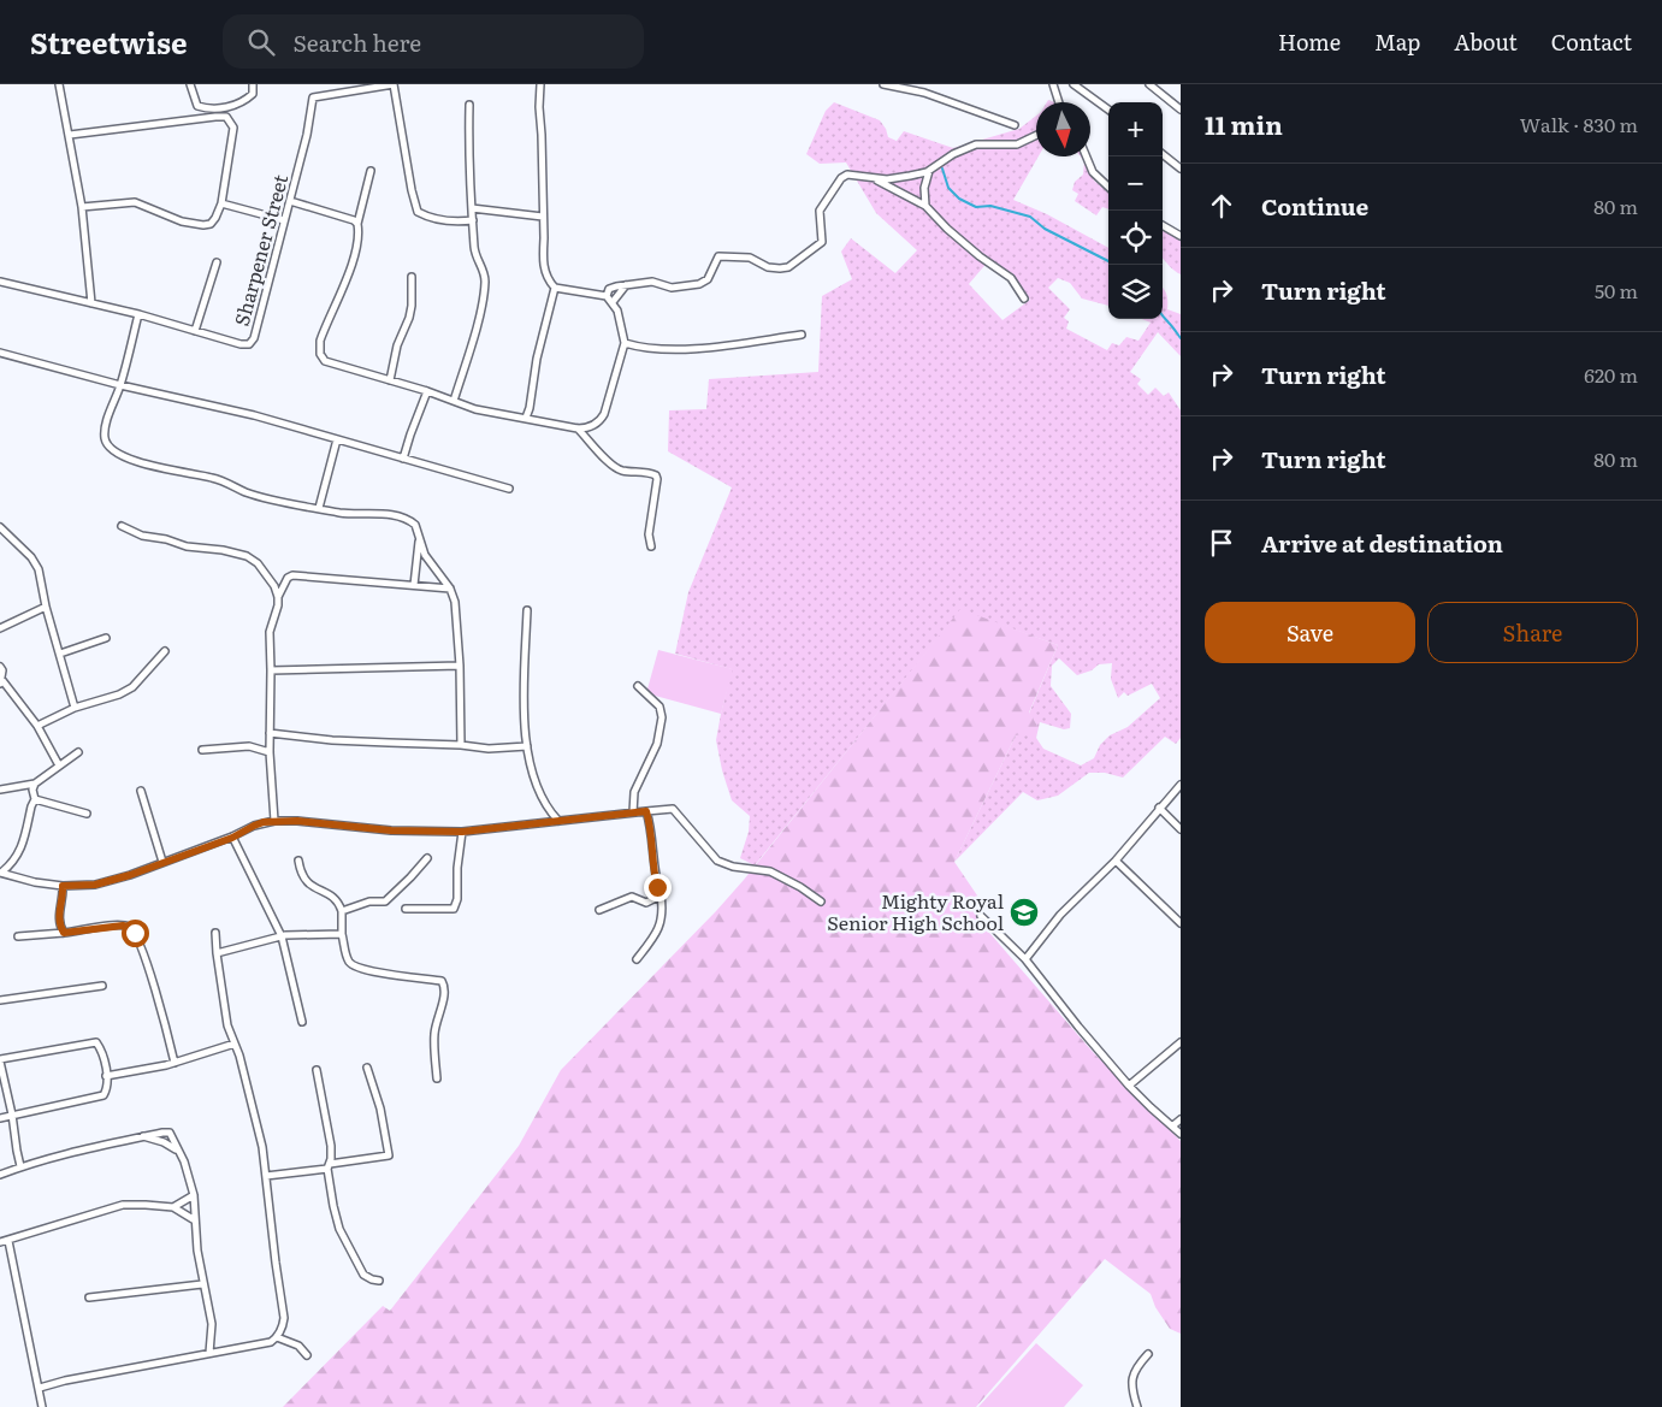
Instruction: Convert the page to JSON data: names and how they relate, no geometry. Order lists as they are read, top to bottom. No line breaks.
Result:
{"streets":{"street":["Sharpener Street"]},"places":{"school or university":["Mighty Royal Senior High School"]},"north":"bottom","page":{"header":"Streetwise","search":"Search here","nav":["Home","Map","About","Contact"],"heading":["11 min","Walk · 830 m"],"map_buttons":["+","−"],"list":[["Continue","80 m"],["Turn right","50 m"],["Turn right","620 m"],["Turn right","80 m"],"Arrive at destination"],"buttons":["Save","Share"]}}
